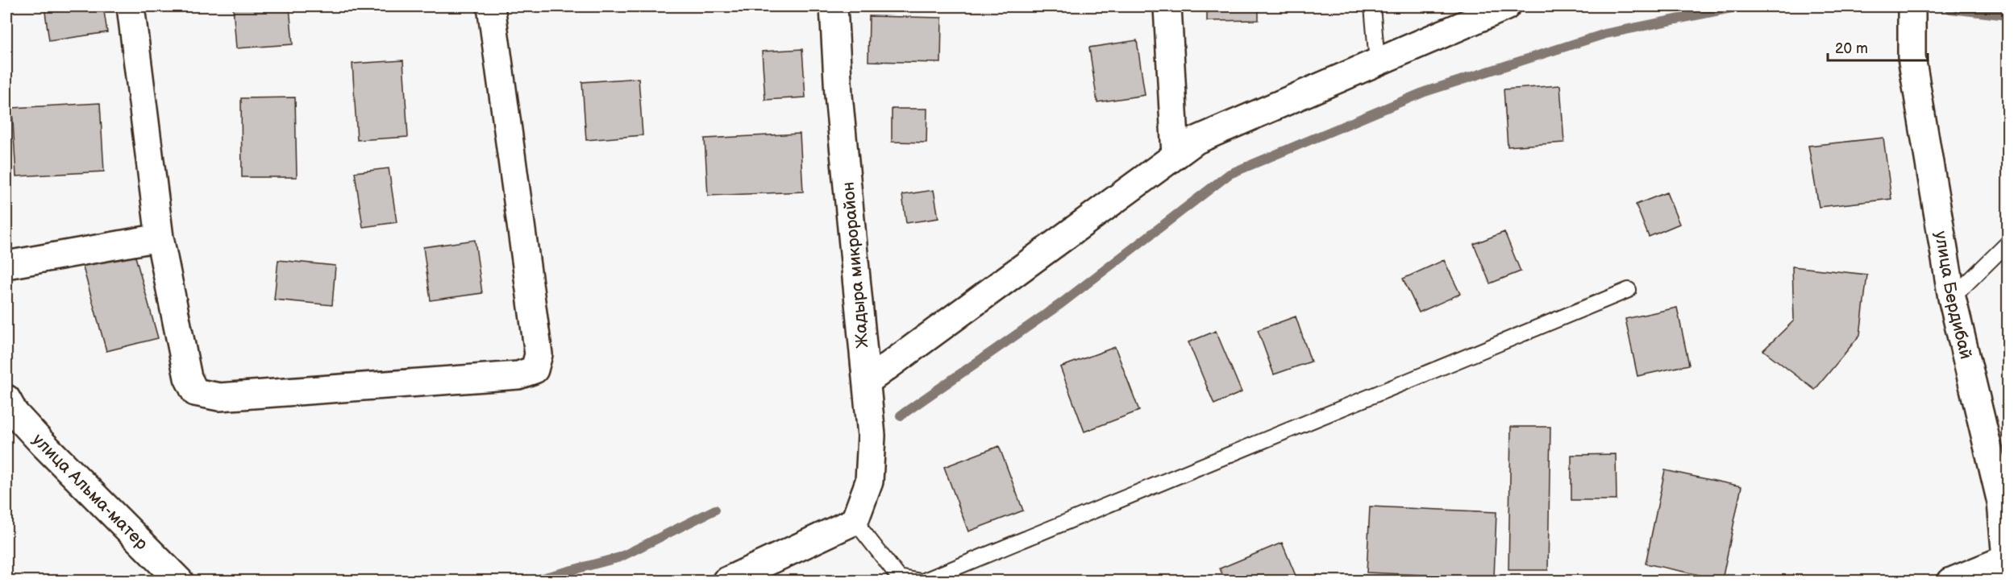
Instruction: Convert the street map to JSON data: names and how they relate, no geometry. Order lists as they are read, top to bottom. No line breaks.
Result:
{"streets":{"street":["Жадыра микрорайон","улица Бердибай","улица Альма-матер"]},"scale_bar":"20 m"}
